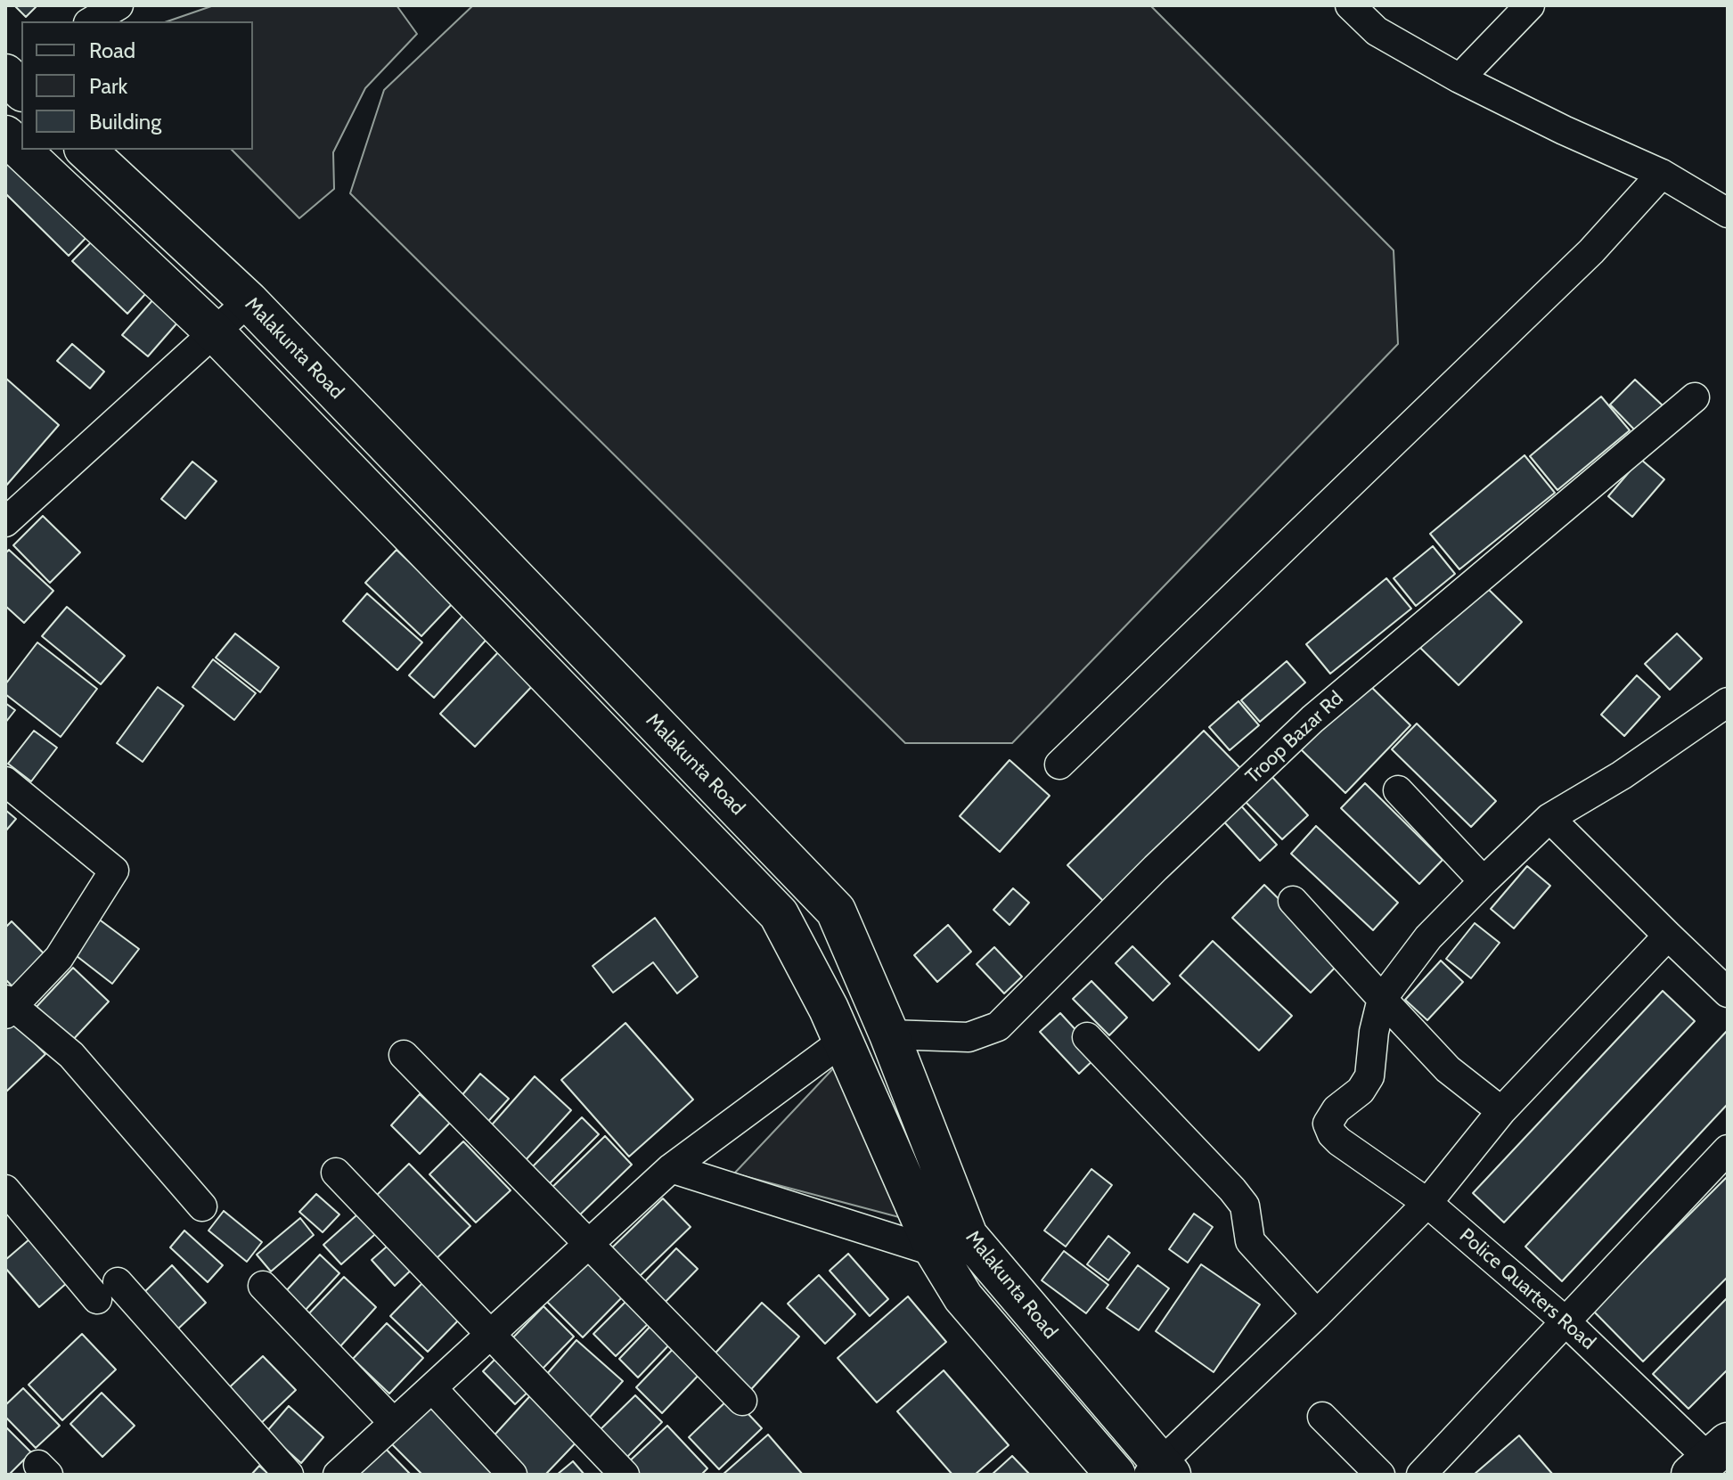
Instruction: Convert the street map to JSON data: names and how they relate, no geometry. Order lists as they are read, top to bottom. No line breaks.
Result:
{"streets":{"main road":["Malakunta Road"],"street":["Troop Bazar Rd","Police Quarters Road"]},"crossings":[["Malakunta Road","Troop Bazar Rd"]],"legend":["Road","Park","Building"]}
